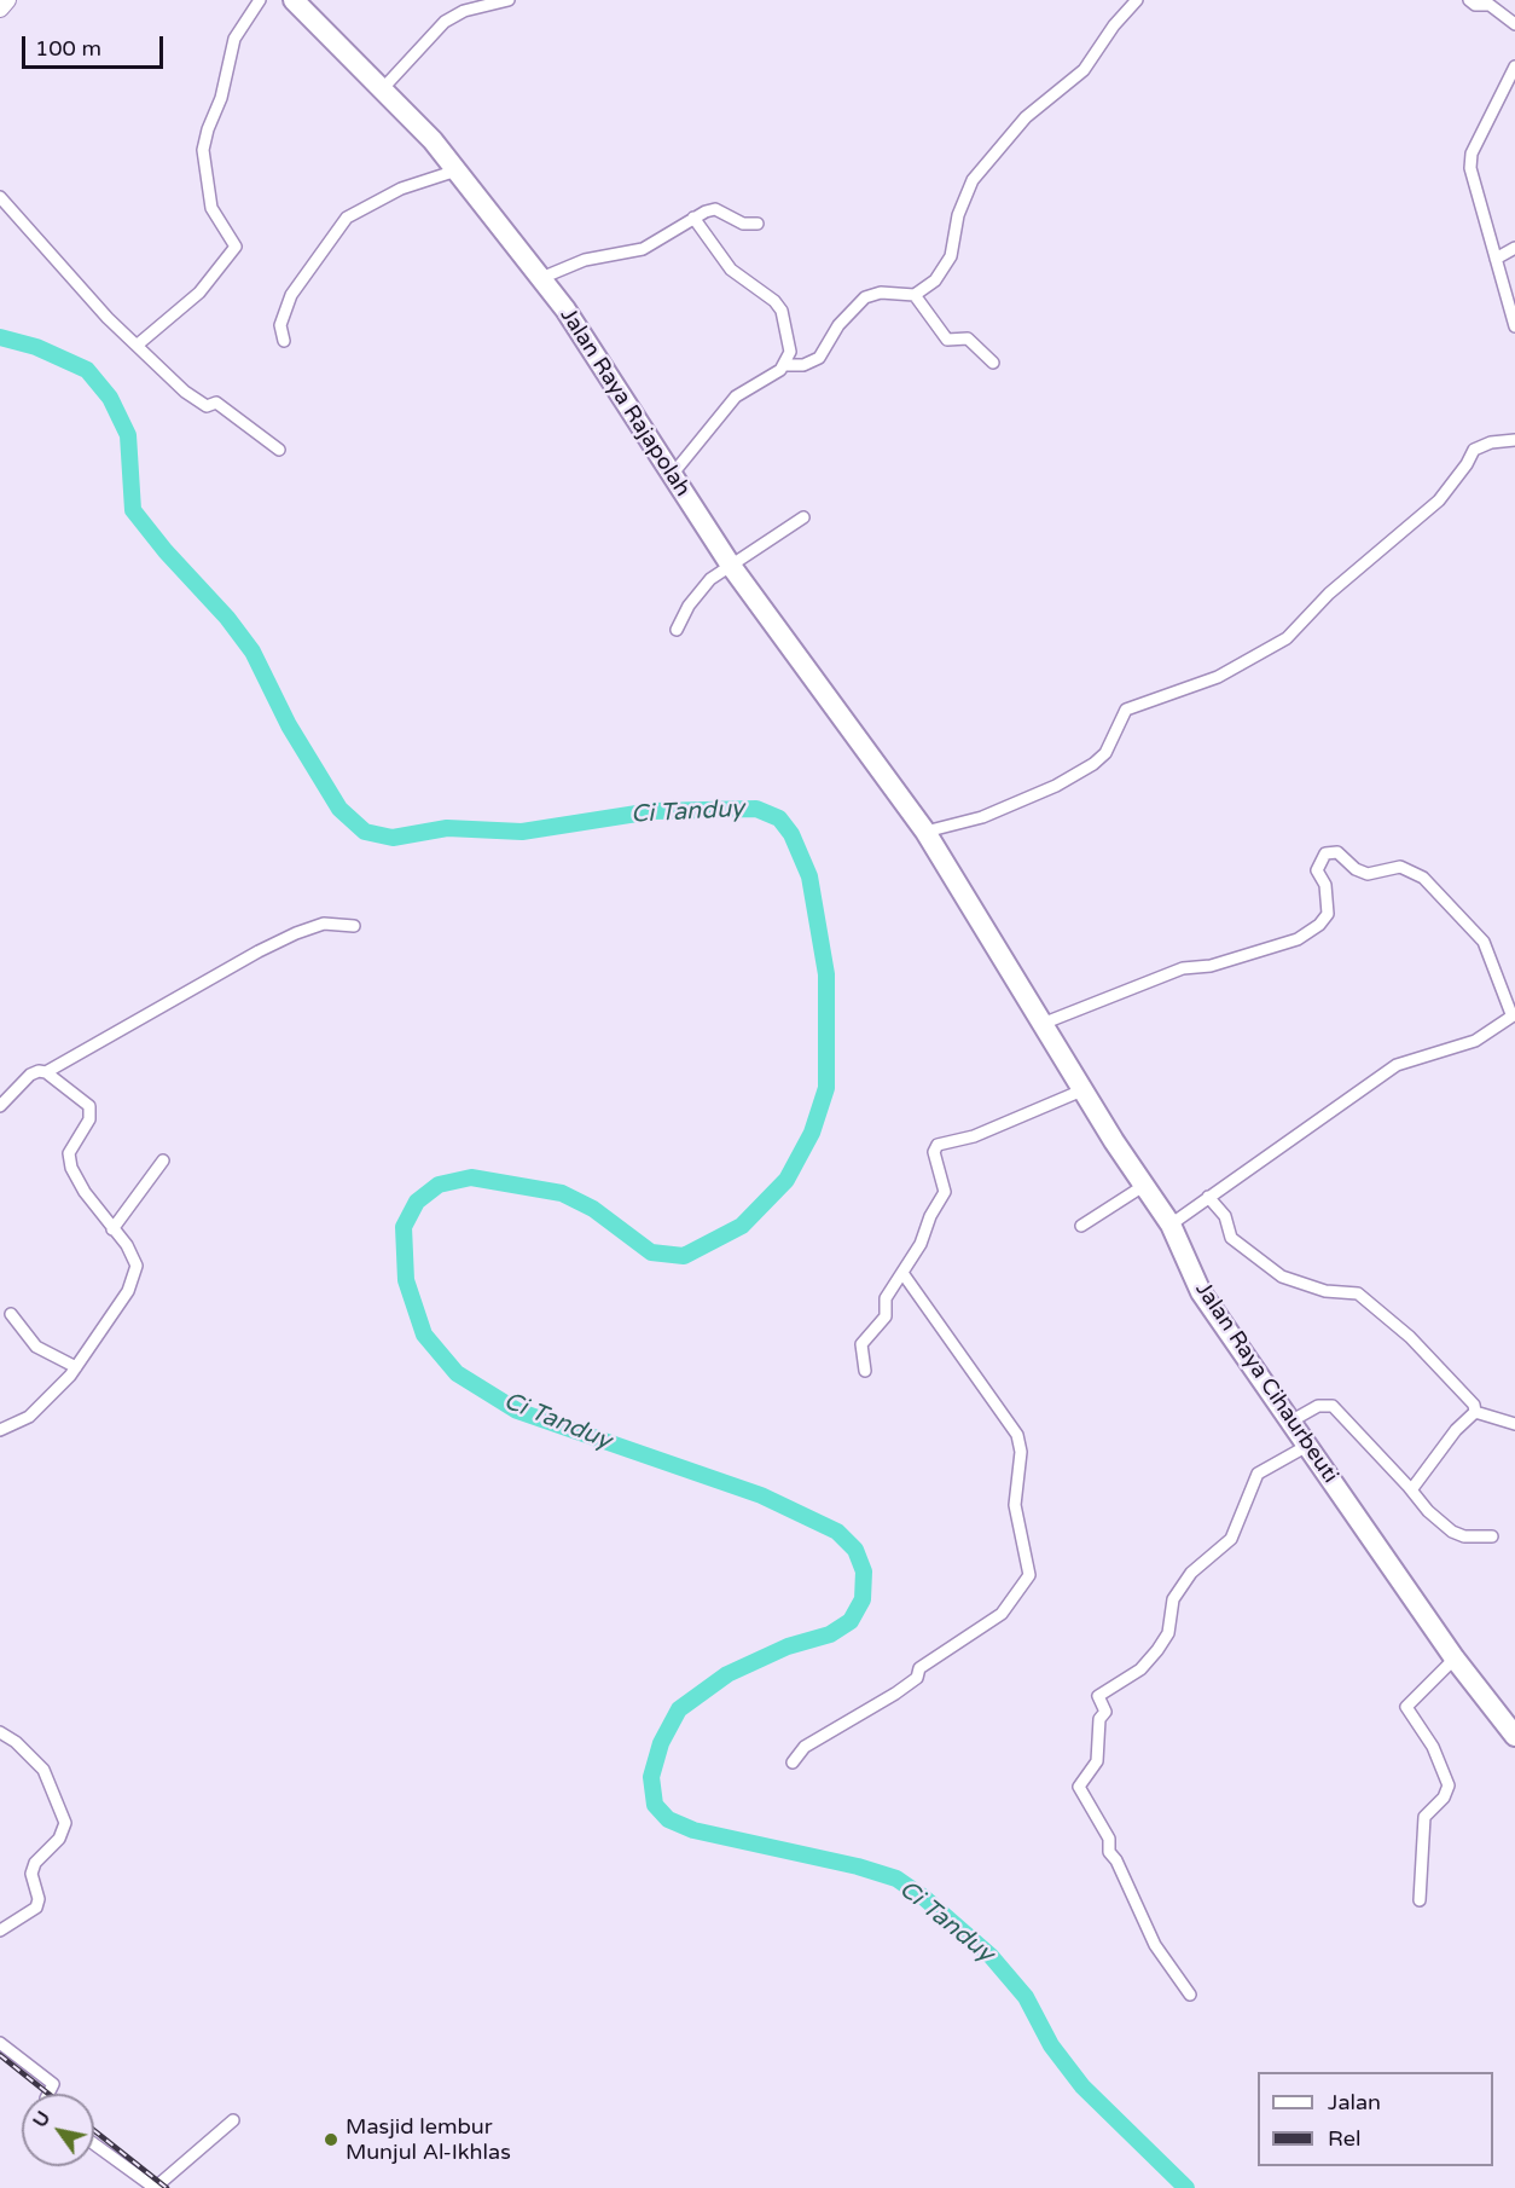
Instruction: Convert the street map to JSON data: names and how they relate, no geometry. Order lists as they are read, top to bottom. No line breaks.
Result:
{"streets":{"highway":["Jalan Raya Rajapolah","Jalan Raya Cihaurbeuti"]},"crossings":[["Jalan Raya Rajapolah","Jalan Raya Cihaurbeuti"]],"water":["Ci Tanduy"],"places":["Masjid lembur Munjul Al-Ikhlas"],"legend":["Jalan","Rel"],"scale_bar":"100 m","north":"top left"}
